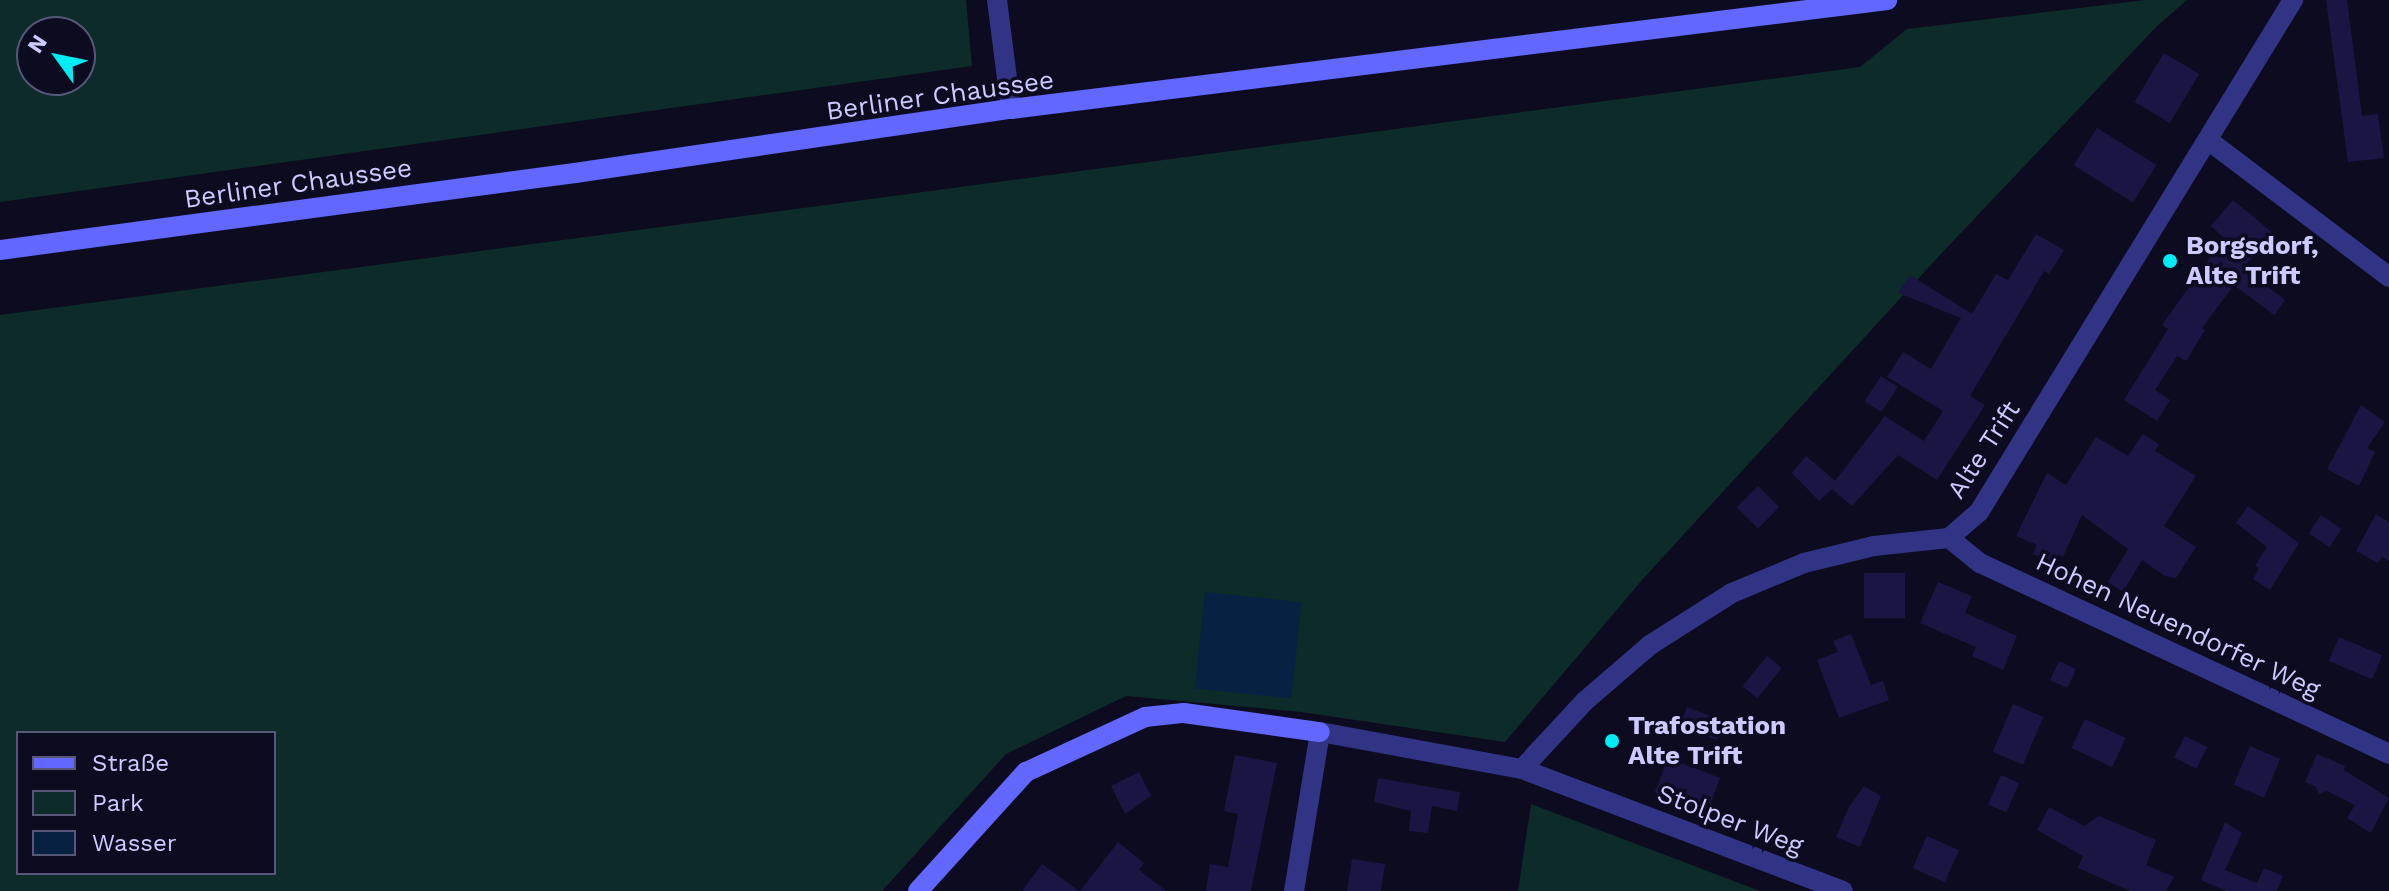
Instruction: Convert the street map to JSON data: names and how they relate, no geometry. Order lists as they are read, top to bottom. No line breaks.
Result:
{"streets":{"main road":["Berliner Chaussee"],"street":["Alte Trift","Hohen Neuendorfer Weg","Stolper Weg"]},"crossings":[["Alte Trift","Hohen Neuendorfer Weg"],["Alte Trift","Stolper Weg"]],"places":["Borgsdorf, Alte Trift","Trafostation Alte Trift"],"legend":["Straße","Park","Wasser"],"north":"top left"}
